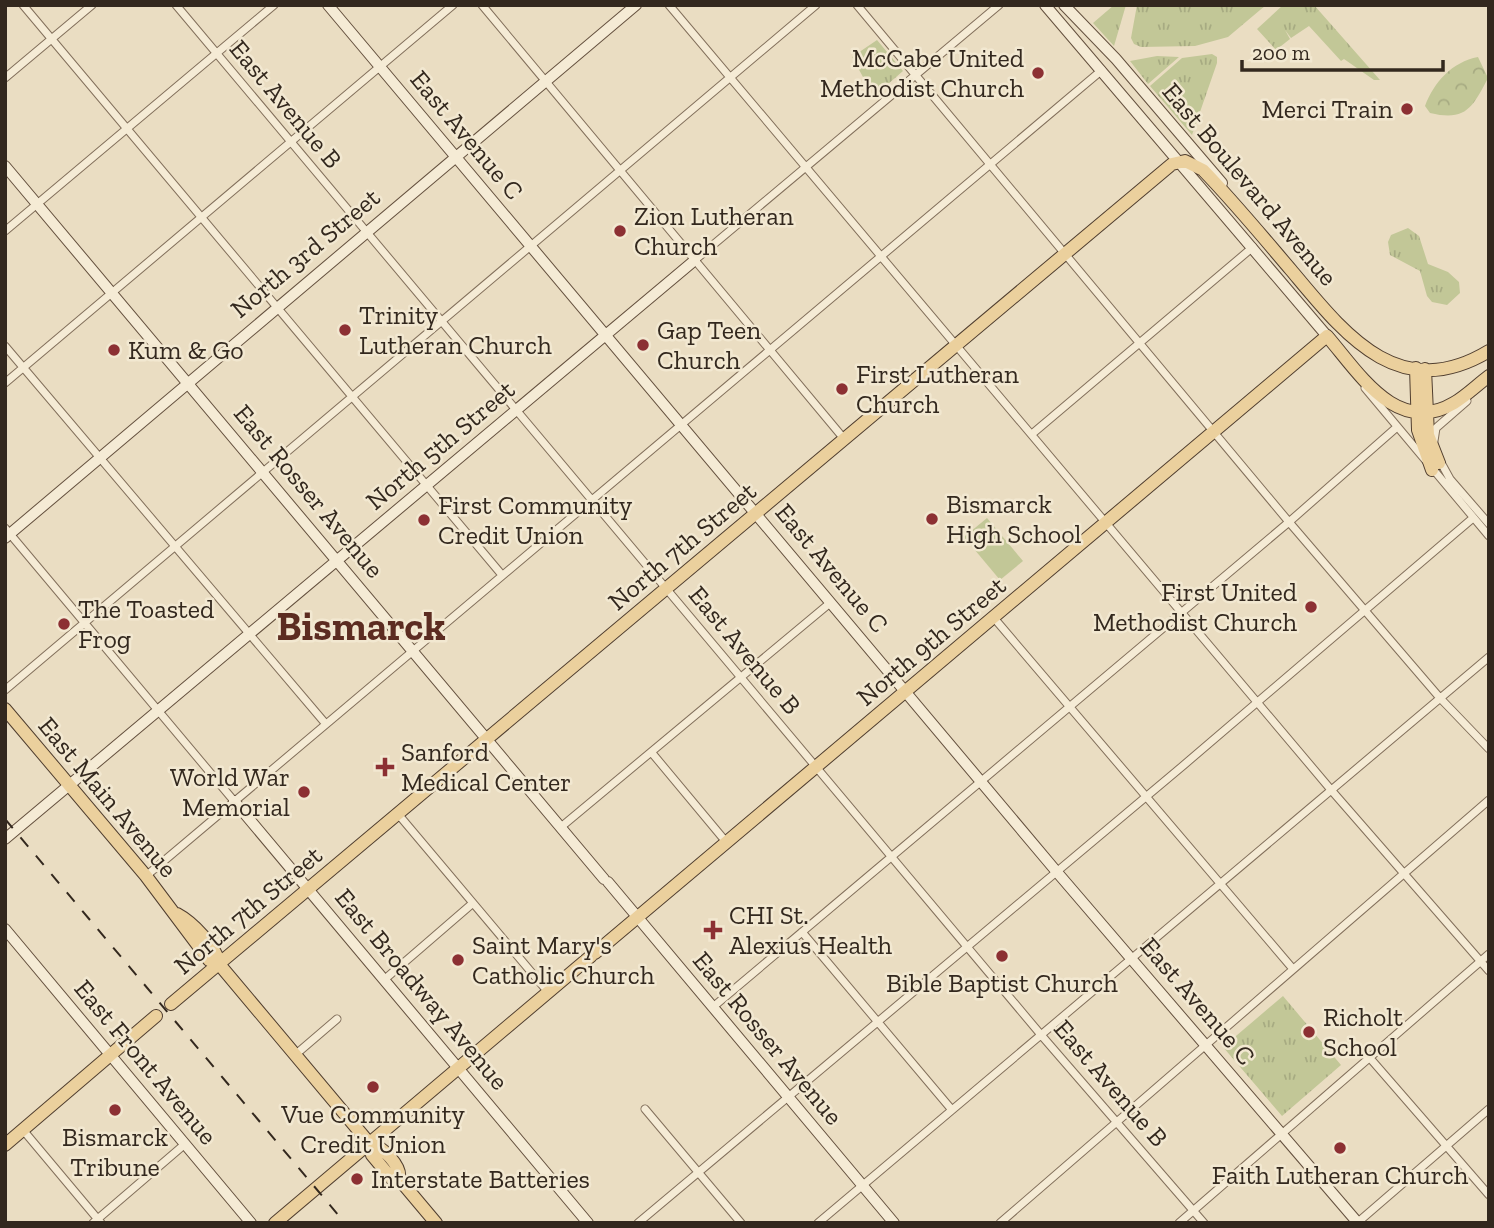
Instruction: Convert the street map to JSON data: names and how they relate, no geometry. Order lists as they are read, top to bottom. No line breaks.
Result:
{"streets":{"main road":["East Boulevard Avenue","North 7th Street","North 9th Street","East Main Avenue"],"street":["East Avenue B","East Avenue C","North 3rd Street","North 5th Street","East Rosser Avenue","East Broadway Avenue","East Front Avenue"]},"crossings":[["East Avenue B","North 3rd Street"],["East Avenue B","North 5th Street"],["East Avenue B","North 7th Street"],["East Avenue B","North 9th Street"],["East Avenue C","North 3rd Street"],["East Avenue C","North 5th Street"],["East Avenue C","North 7th Street"],["East Avenue C","North 9th Street"],["East Boulevard Avenue","North 7th Street"],["East Boulevard Avenue","North 9th Street"],["North 3rd Street","East Rosser Avenue"],["North 3rd Street","East Broadway Avenue"],["North 5th Street","East Rosser Avenue"],["North 5th Street","East Main Avenue"],["North 5th Street","East Broadway Avenue"],["East Rosser Avenue","North 7th Street"],["East Rosser Avenue","North 9th Street"],["North 7th Street","East Main Avenue"],["North 7th Street","East Broadway Avenue"],["North 9th Street","East Main Avenue"],["North 9th Street","East Broadway Avenue"]],"districts":["Bismarck"],"places":{"other":["McCabe United Methodist Church","Merci Train","Zion Lutheran Church","Trinity Lutheran Church","Gap Teen Church","Kum & Go","First Lutheran Church","Bismarck High School","First Community Credit Union","First United Methodist Church","The Toasted Frog","World War Memorial","Bible Baptist Church","Saint Mary's Catholic Church","Richolt School","Vue Community Credit Union","Bismarck Tribune","Faith Lutheran Church","Interstate Batteries"],"health":["Sanford Medical Center","CHI St. Alexius Health"]},"scale_bar":"200 m"}
